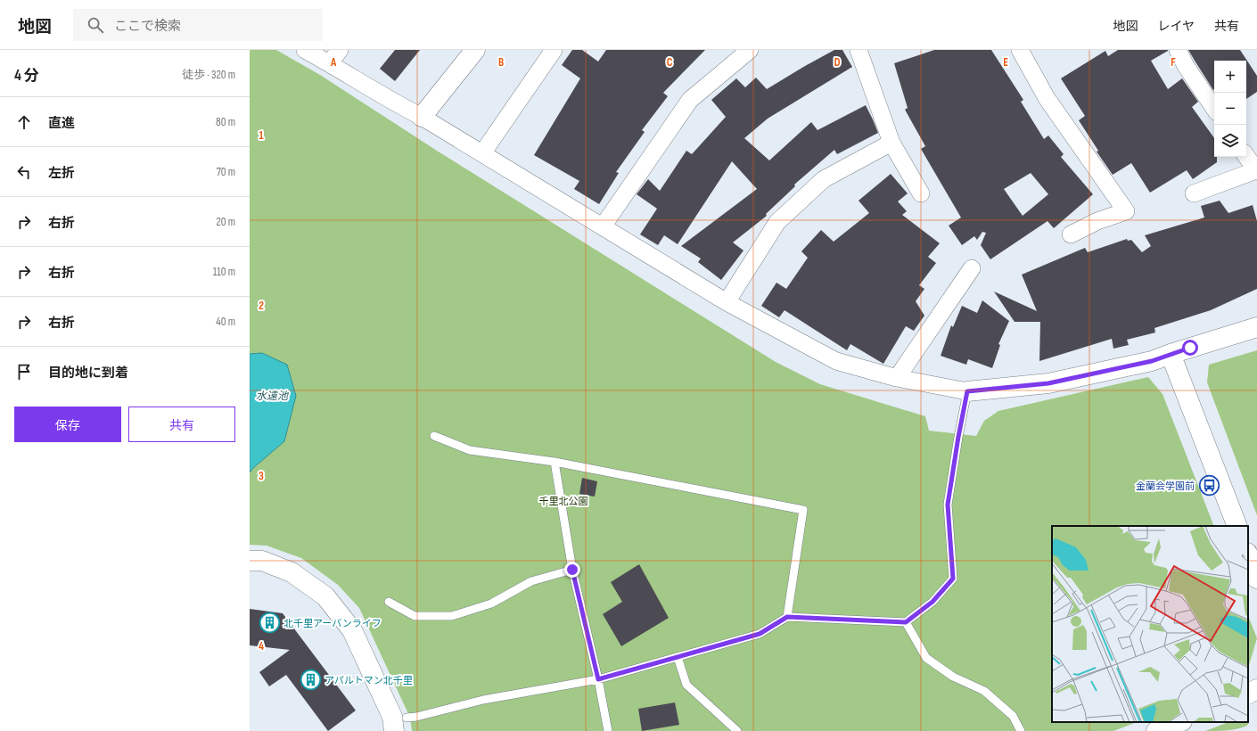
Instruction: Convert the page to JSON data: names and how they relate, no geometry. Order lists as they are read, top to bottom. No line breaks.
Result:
{"water":["水遠池"],"parks":["千里北公園"],"places":{"bus stop":["金蘭会学園前"],"building":["北千里アーバンライフ","アパルトマン北千里"]},"page":{"header":"地図","search":"ここで検索","nav":["地図","レイヤ","共有"],"heading":["4 分","徒歩 · 320 m"],"map_buttons":["+","−"],"list":[["直進","80 m"],["左折","70 m"],["右折","20 m"],["右折","110 m"],["右折","40 m"],"目的地に到着"],"buttons":["保存","共有"]},"grid":{"columns":["A","B","C","D","E","F"],"rows":["1","2","3","4"]}}
